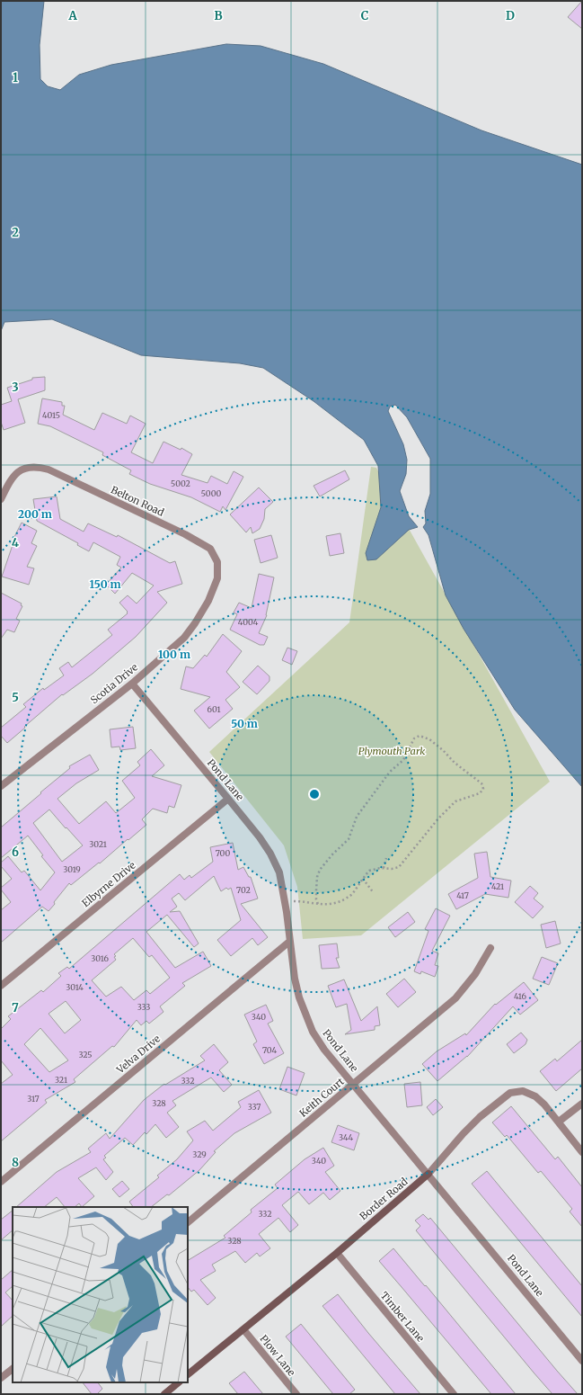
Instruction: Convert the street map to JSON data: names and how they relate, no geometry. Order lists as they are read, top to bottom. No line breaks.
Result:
{"streets":{"street":["Belton Road","Scotia Drive","Pond Lane","Elbyrne Drive","Velva Drive","Keith Court","Border Road","Timber Lane","Plow Lane"]},"crossings":[["Belton Road","Scotia Drive"],["Scotia Drive","Pond Lane"],["Pond Lane","Elbyrne Drive"],["Pond Lane","Velva Drive"],["Pond Lane","Keith Court"],["Pond Lane","Border Road"],["Border Road","Timber Lane"],["Border Road","Plow Lane"]],"parks":["Plymouth Park"],"house_numbers":["4015","5002","5000","4004","601","3021","700","3019","421","702","417","3016","3014","416","333","340","704","325","321","332","317","328","337","344","329","340","332","328"],"grid":{"columns":["A","B","C","D"],"rows":["1","2","3","4","5","6","7","8"]},"rings":["200 m","150 m","100 m","50 m"]}
